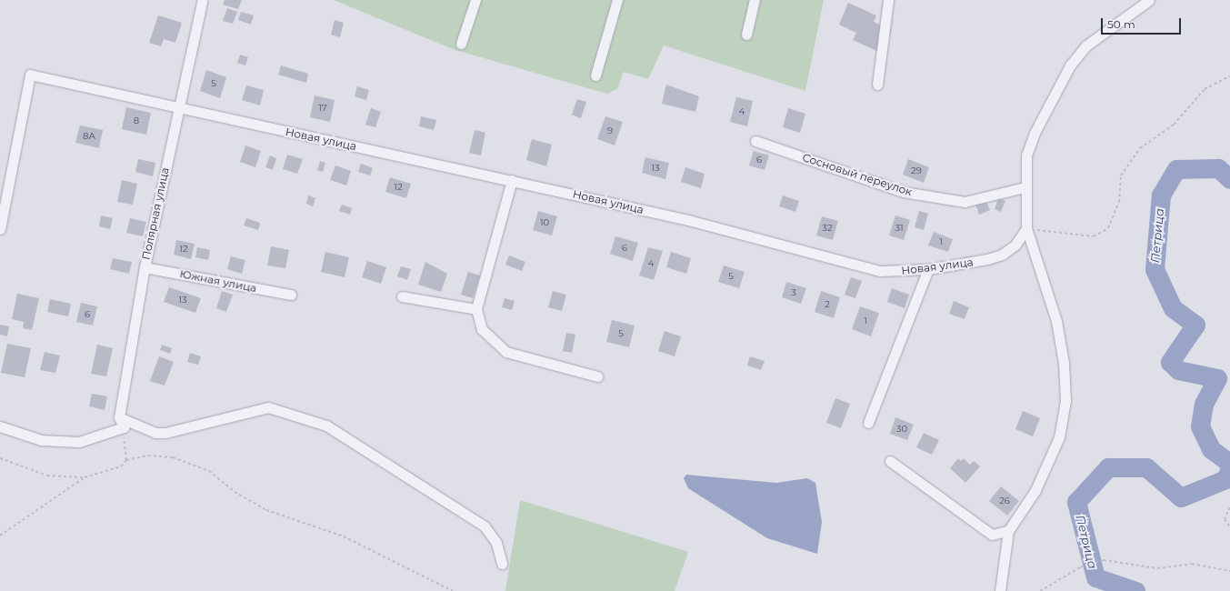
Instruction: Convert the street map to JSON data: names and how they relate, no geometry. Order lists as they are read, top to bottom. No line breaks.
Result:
{"streets":{"street":["Новая улица","Сосновый переулок","Полярная улица","Южная улица"]},"crossings":[["Новая улица","Полярная улица"],["Полярная улица","Южная улица"]],"water":["Петрица"],"house_numbers":["5","17","4","8","9","8А","6","13","29","12","10","32","31","1","6","12","4","5","3","13","2","6","1","5","30","26"],"scale_bar":"50 m"}
